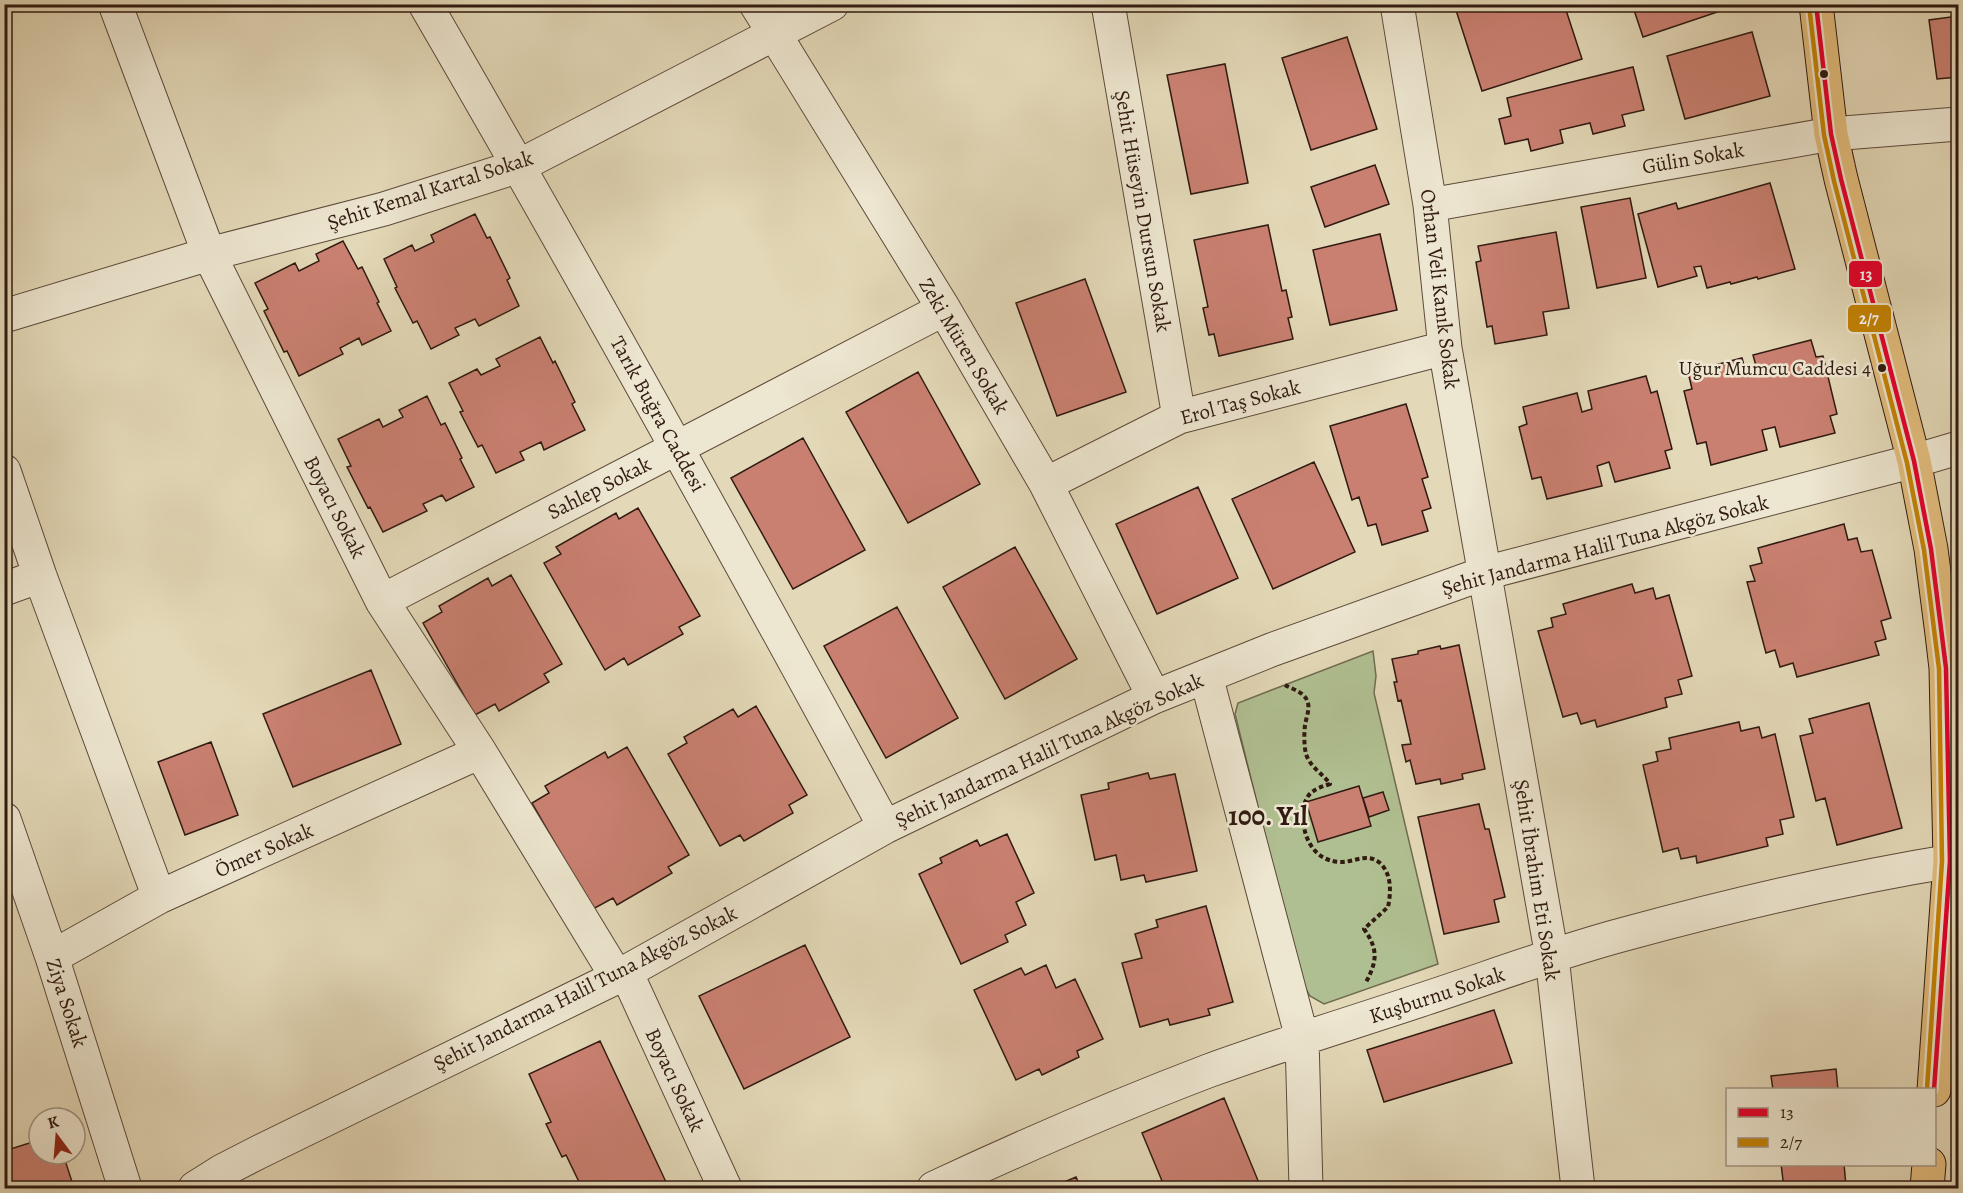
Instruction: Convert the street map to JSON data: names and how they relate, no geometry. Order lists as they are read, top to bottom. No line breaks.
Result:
{"streets":{"street":["Gülin Sokak","Şehit Kemal Kartal Sokak","Şehit Hüseyin Dursun Sokak","Orhan Veli Kanık Sokak","Zeki Müren Sokak","Erol Taş Sokak","Tarık Buğra Caddesi","Sahlep Sokak","Boyacı Sokak","Şehit Jandarma Halil Tuna Akgöz Sokak","Ömer Sokak","Şehit İbrahim Eti Sokak","Kuşburnu Sokak","Ziya Sokak"]},"crossings":[["Gülin Sokak","Orhan Veli Kanık Sokak"],["Şehit Kemal Kartal Sokak","Zeki Müren Sokak"],["Şehit Kemal Kartal Sokak","Tarık Buğra Caddesi"],["Şehit Kemal Kartal Sokak","Boyacı Sokak"],["Şehit Hüseyin Dursun Sokak","Erol Taş Sokak"],["Orhan Veli Kanık Sokak","Erol Taş Sokak"],["Orhan Veli Kanık Sokak","Şehit Jandarma Halil Tuna Akgöz Sokak"],["Orhan Veli Kanık Sokak","Şehit İbrahim Eti Sokak"],["Zeki Müren Sokak","Erol Taş Sokak"],["Zeki Müren Sokak","Sahlep Sokak"],["Zeki Müren Sokak","Şehit Jandarma Halil Tuna Akgöz Sokak"],["Tarık Buğra Caddesi","Sahlep Sokak"],["Tarık Buğra Caddesi","Şehit Jandarma Halil Tuna Akgöz Sokak"],["Sahlep Sokak","Boyacı Sokak"],["Boyacı Sokak","Şehit Jandarma Halil Tuna Akgöz Sokak"],["Boyacı Sokak","Ömer Sokak"],["Şehit Jandarma Halil Tuna Akgöz Sokak","Şehit İbrahim Eti Sokak"],["Ömer Sokak","Ziya Sokak"],["Şehit İbrahim Eti Sokak","Kuşburnu Sokak"]],"districts":["100. Yıl"],"places":["Uğur Mumcu Caddesi 4"],"lines":["transit line 13","transit line 2/7"],"legend":["13","2/7"],"north":"top"}
